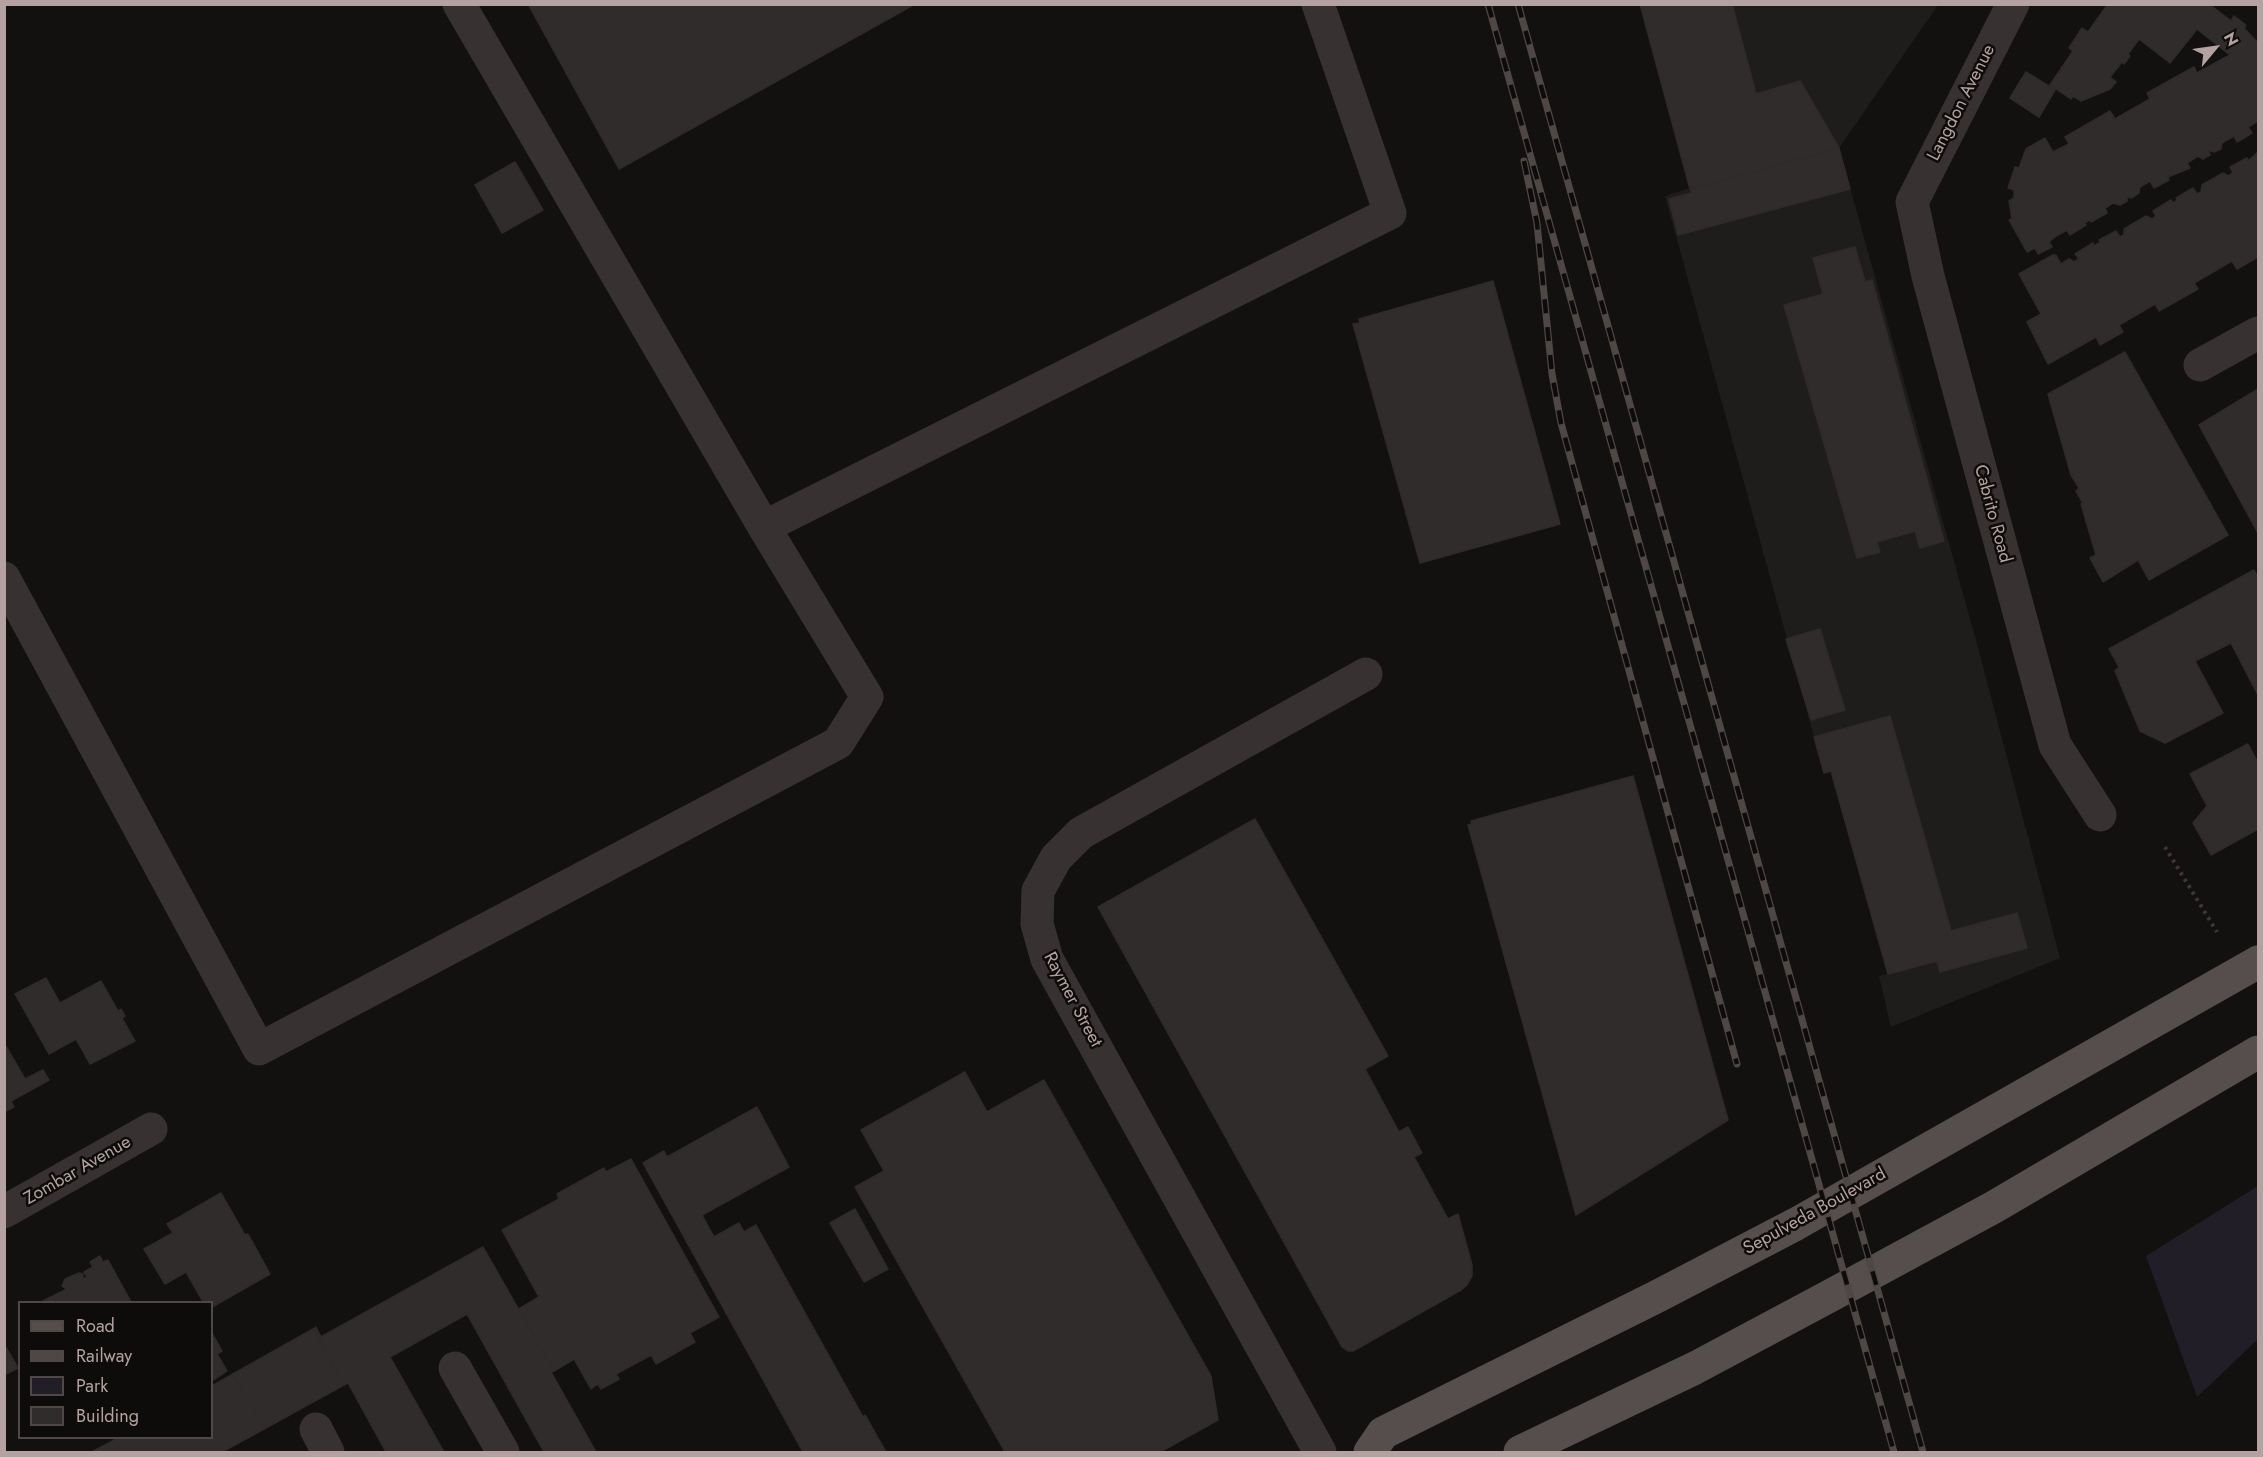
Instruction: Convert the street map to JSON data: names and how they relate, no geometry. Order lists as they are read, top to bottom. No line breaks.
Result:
{"streets":{"main road":["Sepulveda Boulevard"],"street":["Langdon Avenue","Cabrito Road","Raymer Street","Zombar Avenue"]},"crossings":[["Langdon Avenue","Cabrito Road"]],"legend":["Road","Railway","Park","Building"],"north":"top right"}
